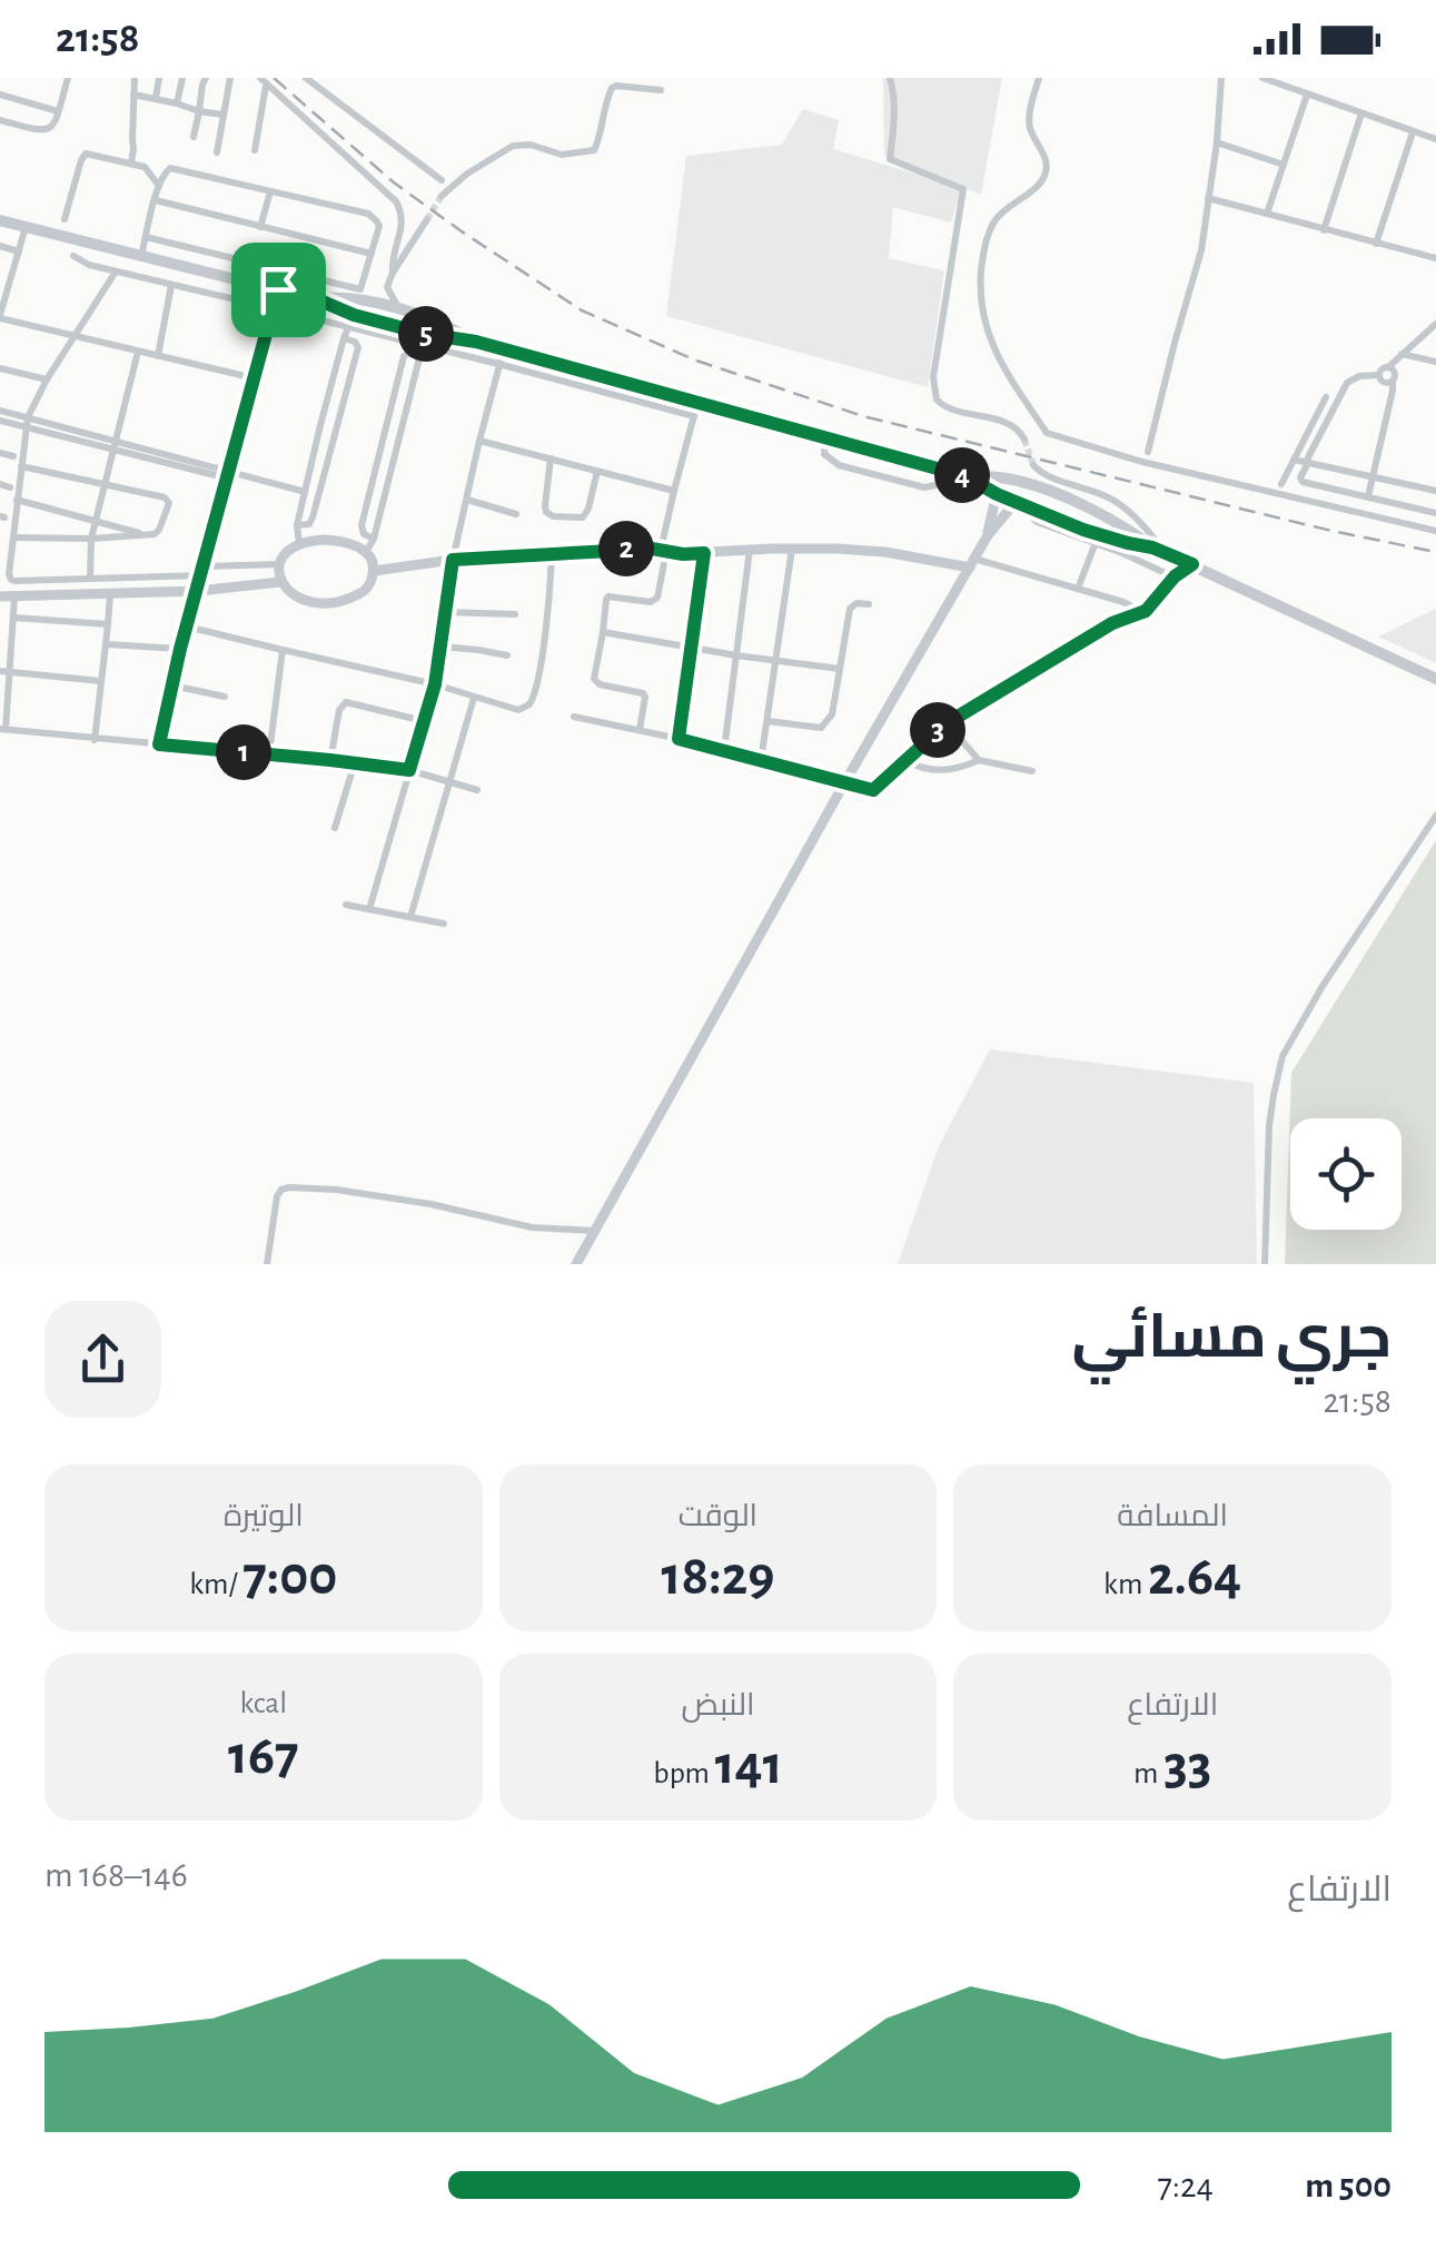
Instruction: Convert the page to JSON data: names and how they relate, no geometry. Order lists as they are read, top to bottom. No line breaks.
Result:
{"page":{"status":"21:58","pins":["5","4","2","3","1"],"heading":["جري مسائي","21:58"],"stats":[["المسافة","2.64 km"],["الوقت","18:29"],["الوتيرة","7:00 /km"],["الارتفاع","33 m"],["النبض","141 bpm"],["kcal","167"]],"chart":["الارتفاع","146–168 m"],"list":[{"name":"500 m","note":"7:24"}]}}
